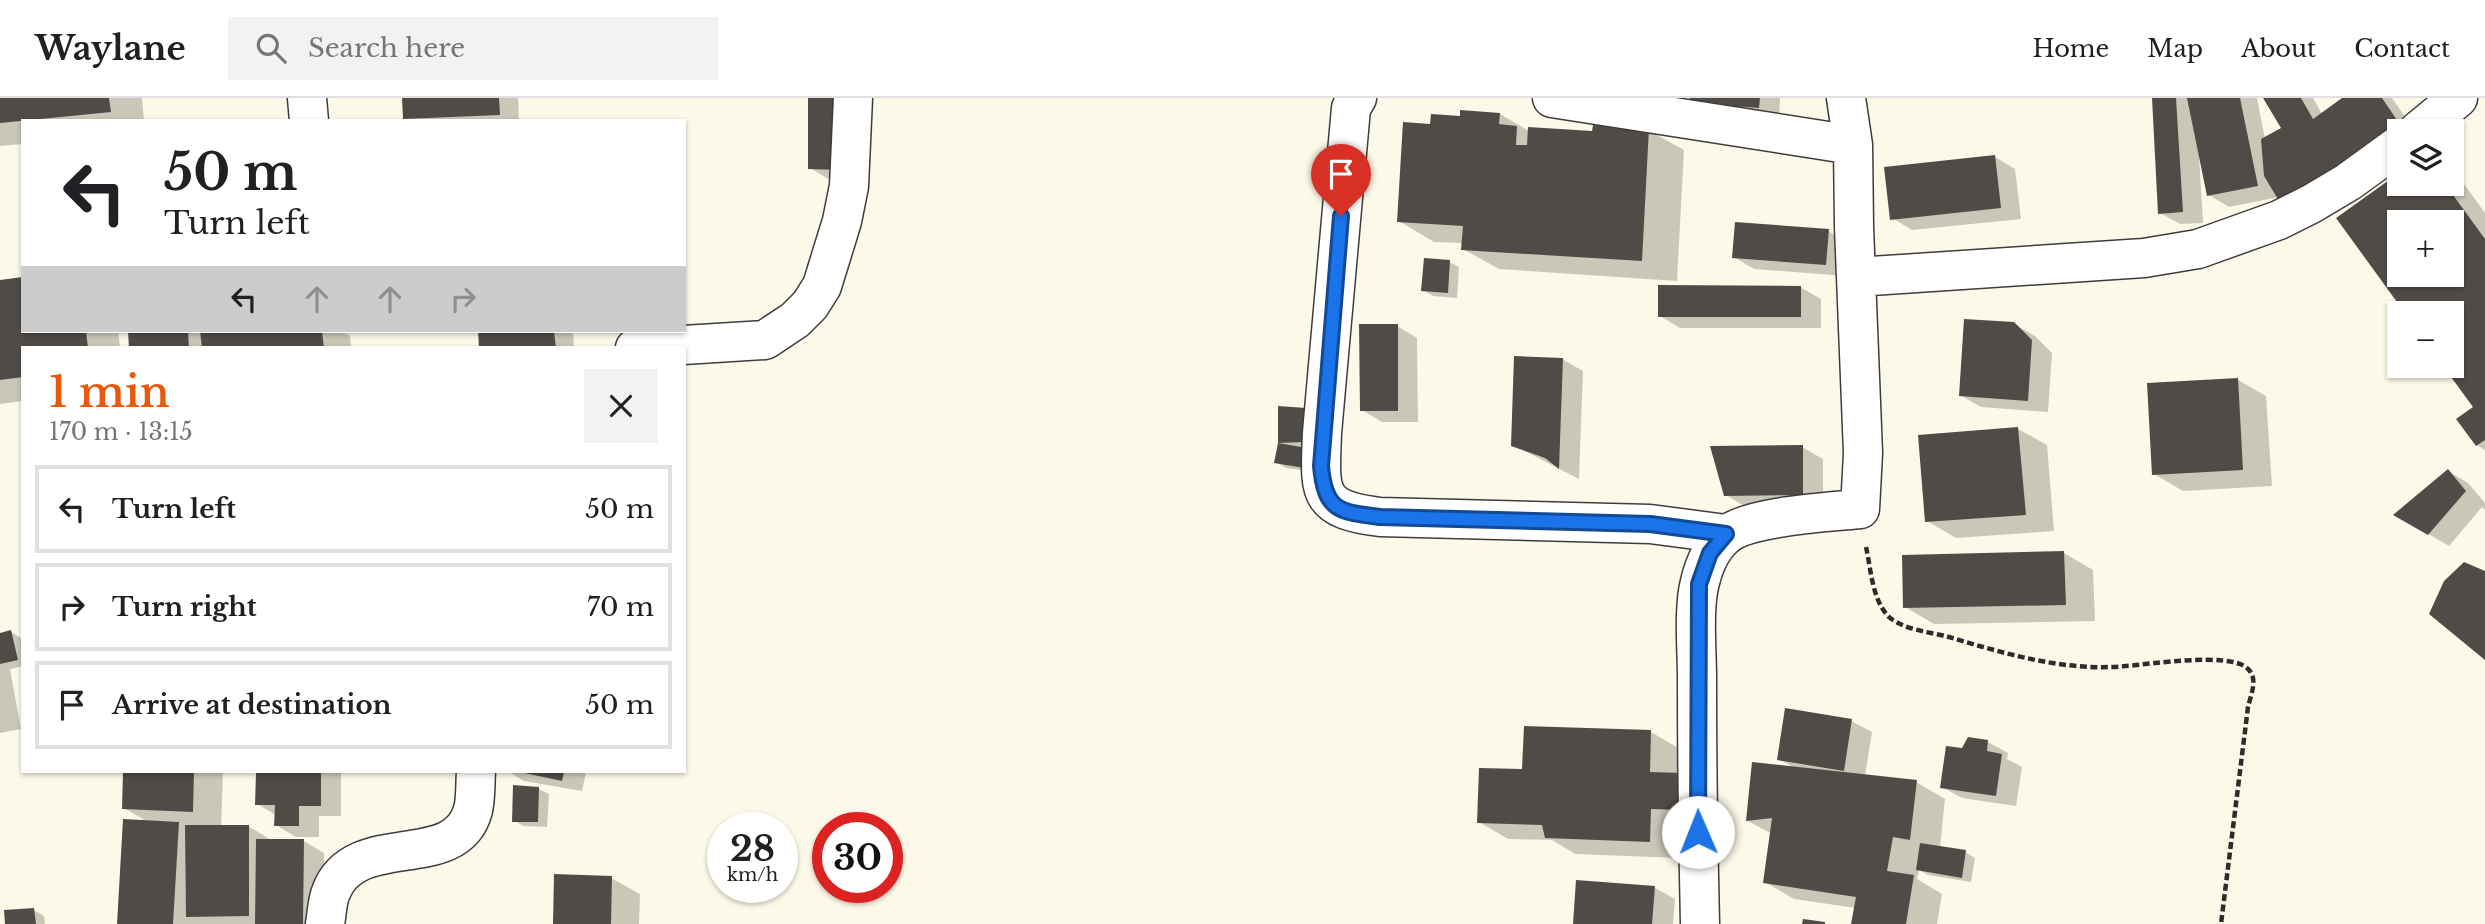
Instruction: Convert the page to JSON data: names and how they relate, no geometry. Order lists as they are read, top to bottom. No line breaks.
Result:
{"page":{"header":"Waylane","search":"Search here","nav":["Home","Map","About","Contact"],"map_buttons":["+","−"],"turn":["50 m","Turn left"],"heading":["1 min","170 m · 13:15"],"list":[{"name":"Turn left","value":"50 m"},{"name":"Turn right","value":"70 m"},{"name":"Arrive at destination","value":"50 m"}],"speed":"28 km/h","limit":"30"}}
